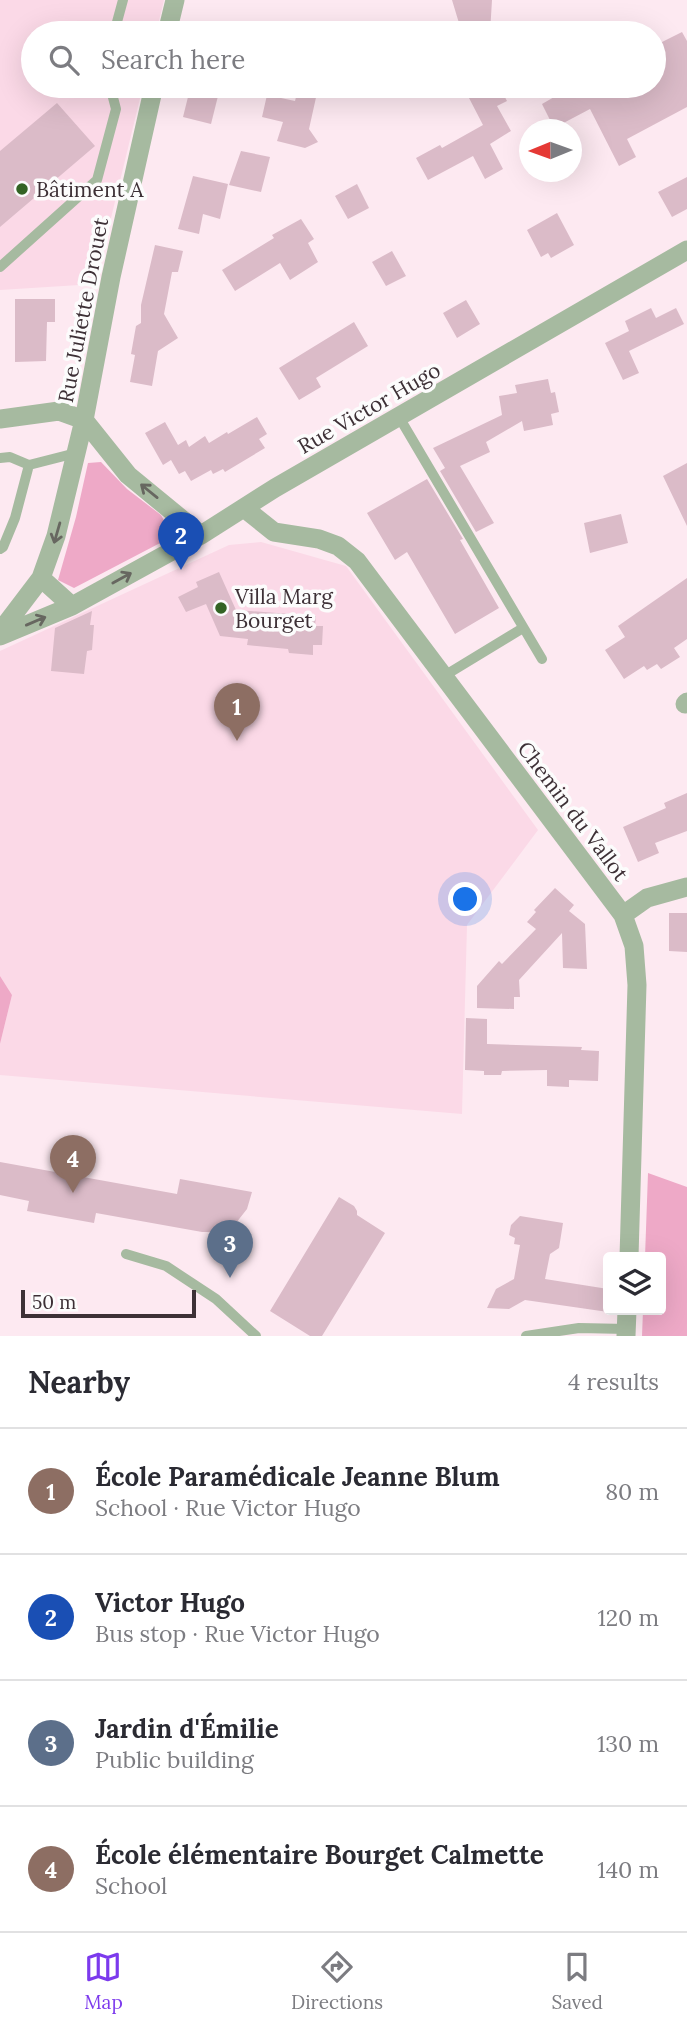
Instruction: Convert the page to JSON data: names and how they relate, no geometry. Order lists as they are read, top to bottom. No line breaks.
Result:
{"streets":{"street":["Rue Juliette Drouet","Rue Victor Hugo","Chemin du Vallot"]},"crossings":[["Rue Juliette Drouet","Rue Victor Hugo"],["Rue Victor Hugo","Chemin du Vallot"]],"places":["Bâtiment A","Villa Marg Bourget"],"scale_bar":"50 m","north":"left","page":{"search":"Search here","pins":["2","1","4","3"],"scale":"50 m","heading":["Nearby","4 results"],"list":[{"mark":"1","name":"École Paramédicale Jeanne Blum","note":"School · Rue Victor Hugo","value":"80 m"},{"mark":"2","name":"Victor Hugo","note":"Bus stop · Rue Victor Hugo","value":"120 m"},{"mark":"3","name":"Jardin d'Émilie","note":"Public building","value":"130 m"},{"mark":"4","name":"École élémentaire Bourget Calmette","note":"School","value":"140 m"}],"nav":["Map","Directions","Saved"]}}
